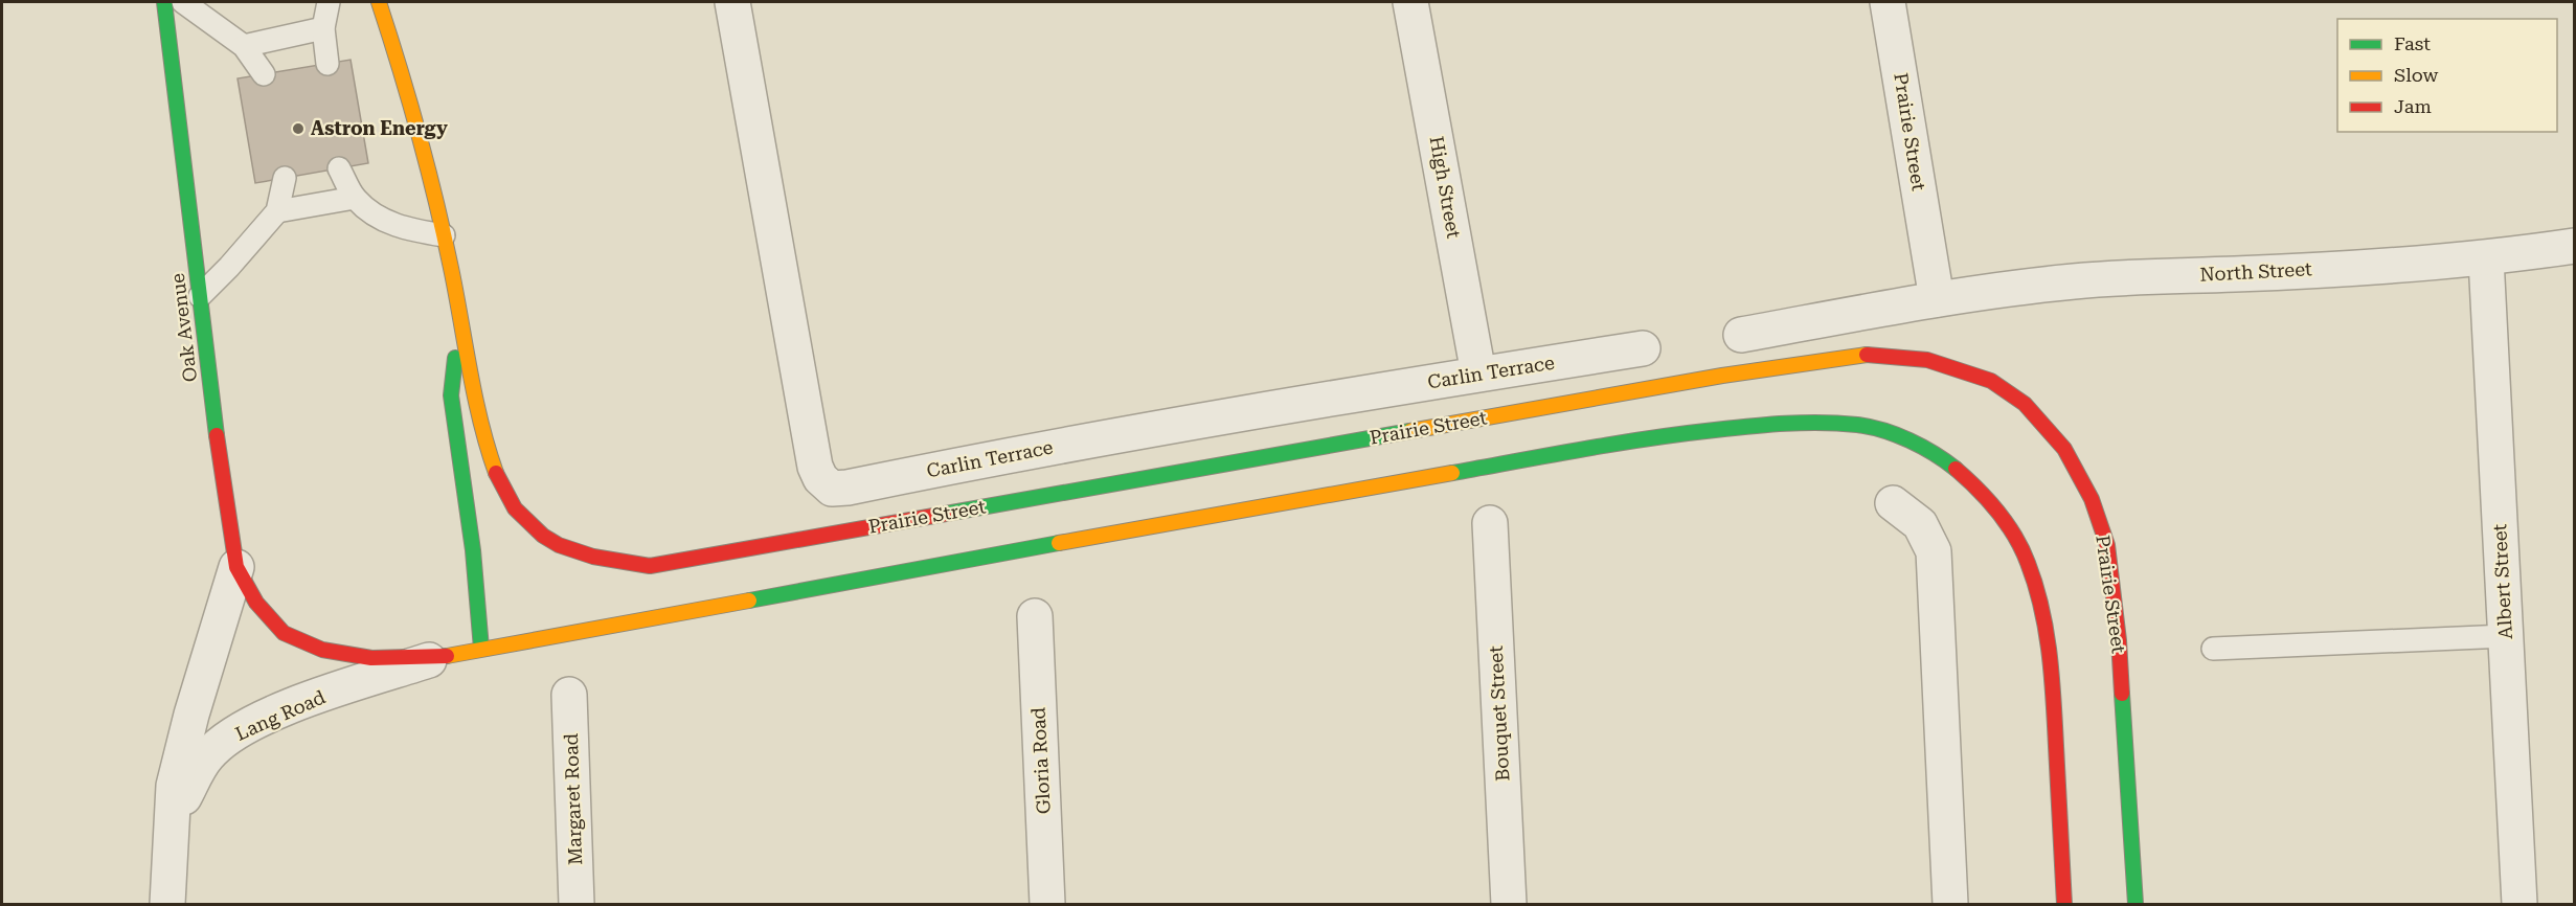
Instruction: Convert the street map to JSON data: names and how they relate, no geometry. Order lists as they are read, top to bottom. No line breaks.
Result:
{"streets":{"main road":["Prairie Street","Oak Avenue"],"street":["High Street","North Street","Carlin Terrace","Albert Street","Bouquet Street","Lang Road","Gloria Road","Margaret Road"]},"crossings":[["Prairie Street","North Street"],["High Street","Carlin Terrace"],["North Street","Albert Street"],["Oak Avenue","Lang Road"]],"places":["Astron Energy"],"legend":["Fast","Slow","Jam"]}
